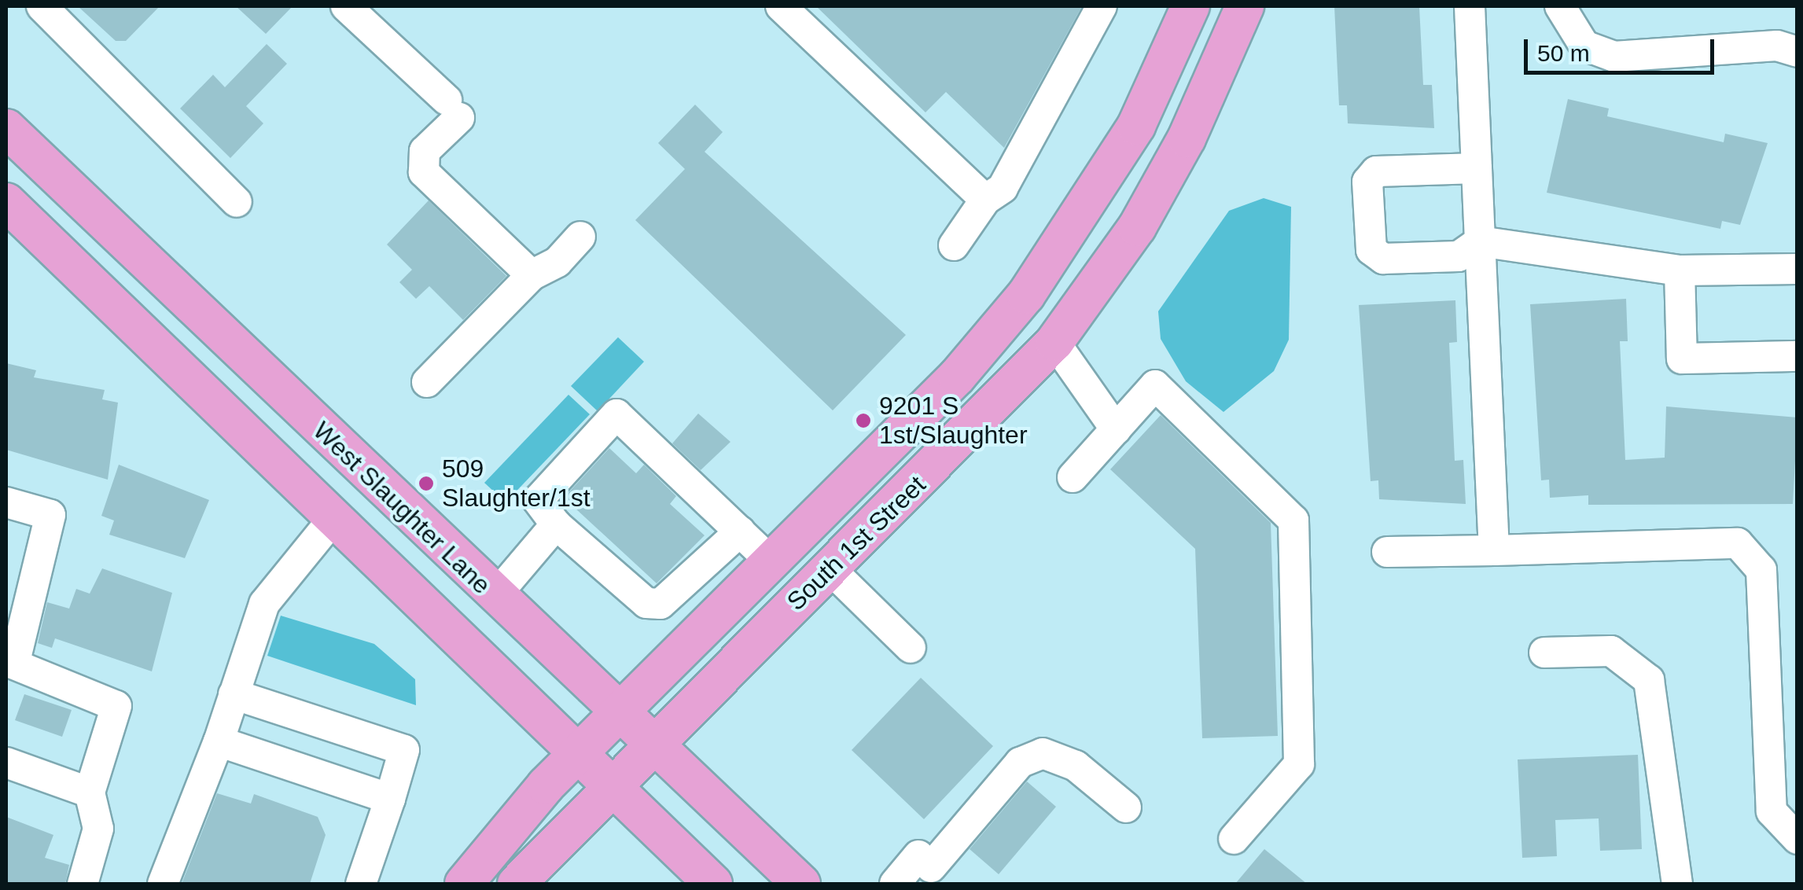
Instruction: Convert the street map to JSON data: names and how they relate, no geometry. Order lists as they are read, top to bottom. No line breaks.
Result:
{"streets":{"main road":["West Slaughter Lane","South 1st Street"]},"crossings":[["West Slaughter Lane","South 1st Street"]],"places":["9201 S 1st/Slaughter","509 Slaughter/1st"],"scale_bar":"50 m"}
